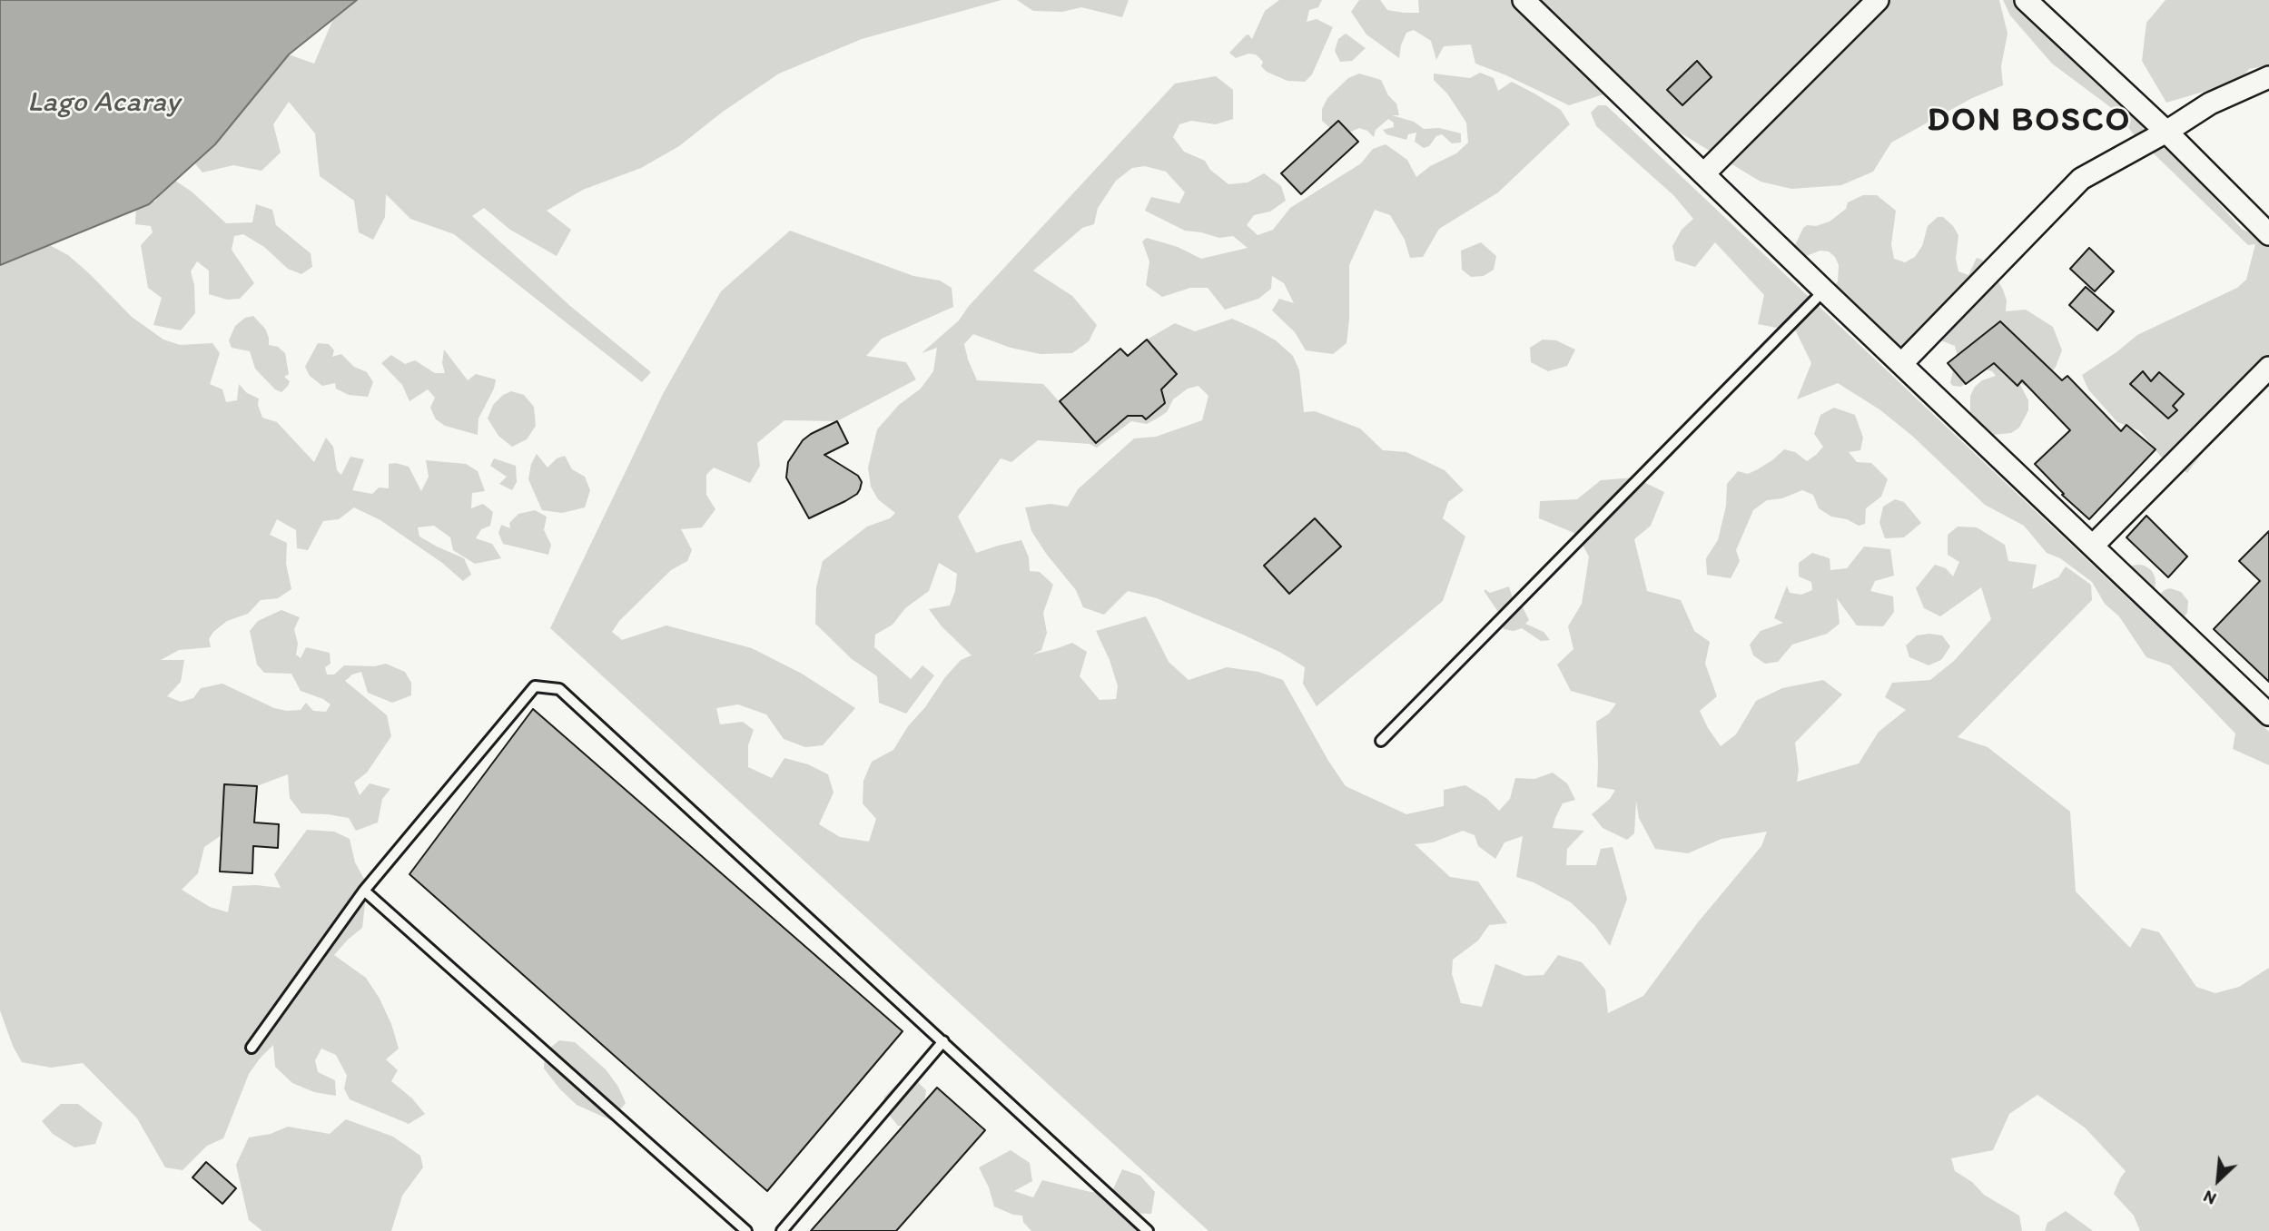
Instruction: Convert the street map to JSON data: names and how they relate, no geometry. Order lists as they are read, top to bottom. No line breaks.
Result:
{"districts":["DON BOSCO"],"water":["Lago Acaray"],"north":"bottom left"}
